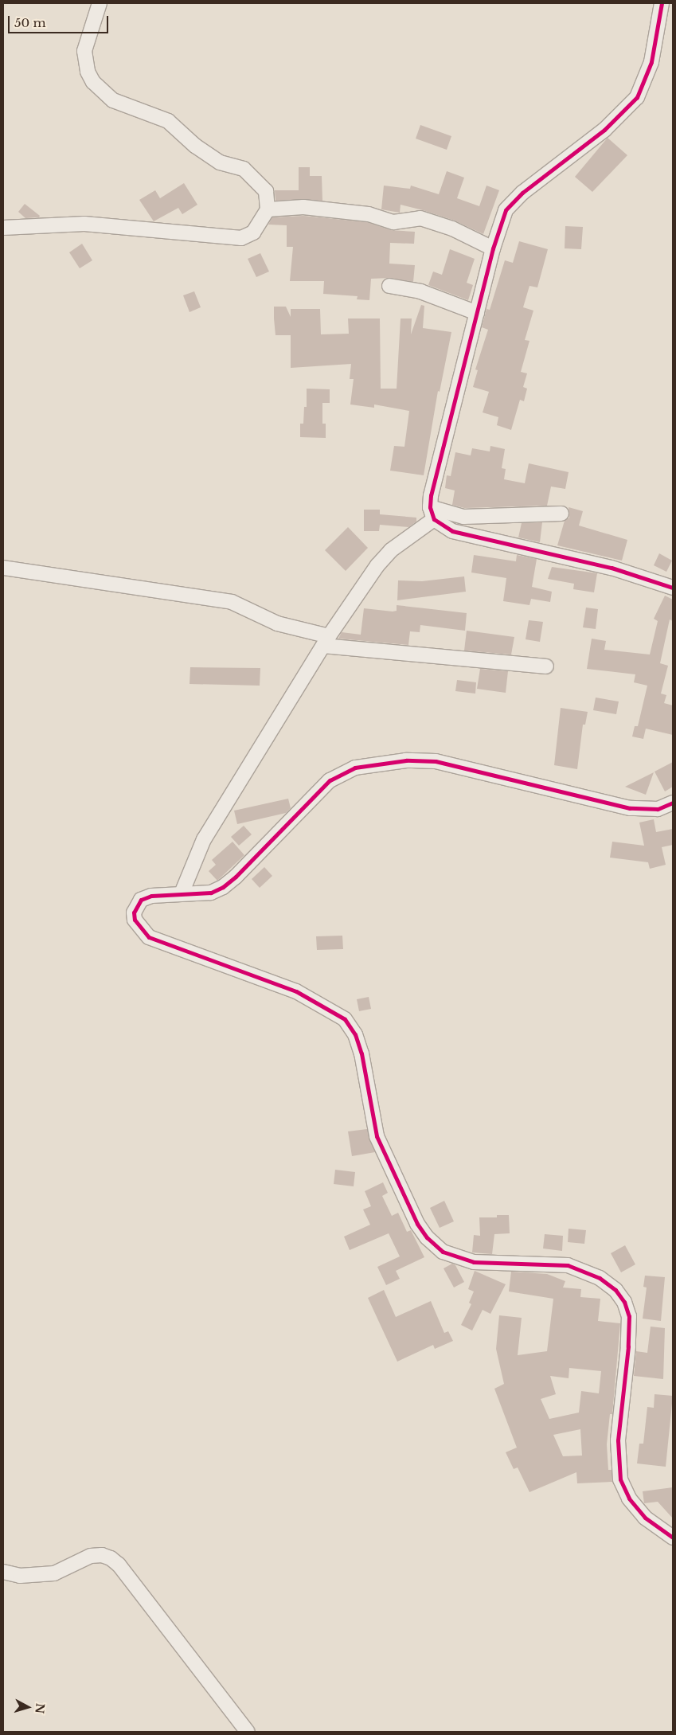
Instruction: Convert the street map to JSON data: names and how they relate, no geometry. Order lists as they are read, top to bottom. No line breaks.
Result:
{"scale_bar":"50 m","north":"right"}
